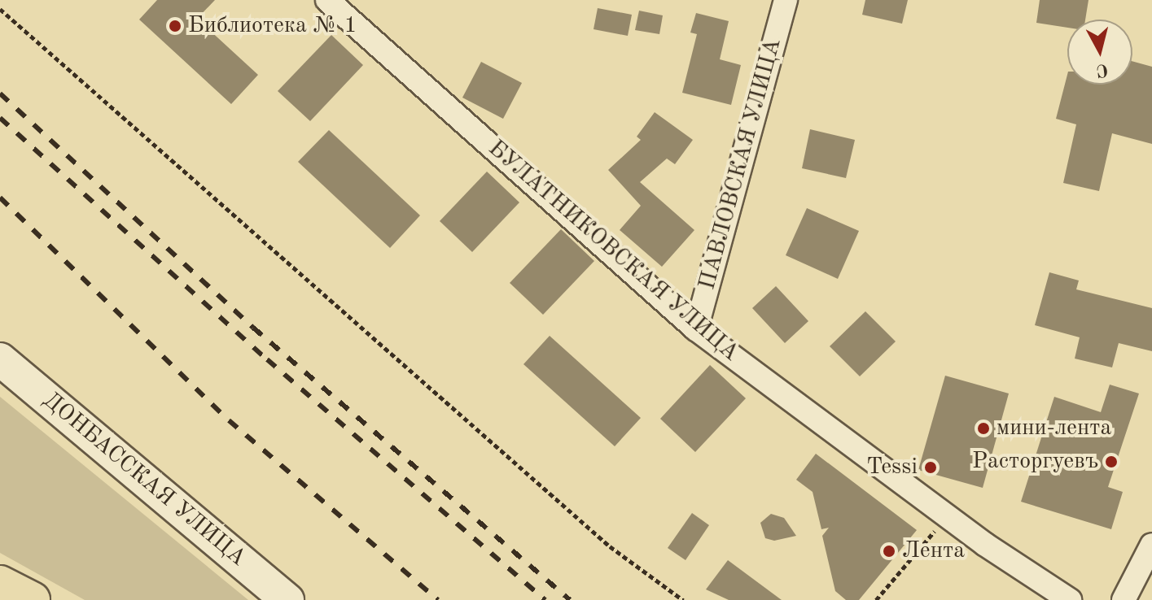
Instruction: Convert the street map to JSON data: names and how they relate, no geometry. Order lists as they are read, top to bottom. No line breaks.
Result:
{"streets":{"street":["ПАВЛОВСКАЯ УЛИЦА","БУЛАТНИКОВСКАЯ УЛИЦА","ДОНБАССКАЯ УЛИЦА"]},"crossings":[["ПАВЛОВСКАЯ УЛИЦА","БУЛАТНИКОВСКАЯ УЛИЦА"]],"places":["Библиотека № 1","мини-лента","Расторгуевъ","Tessi","Лента"],"north":"bottom"}
